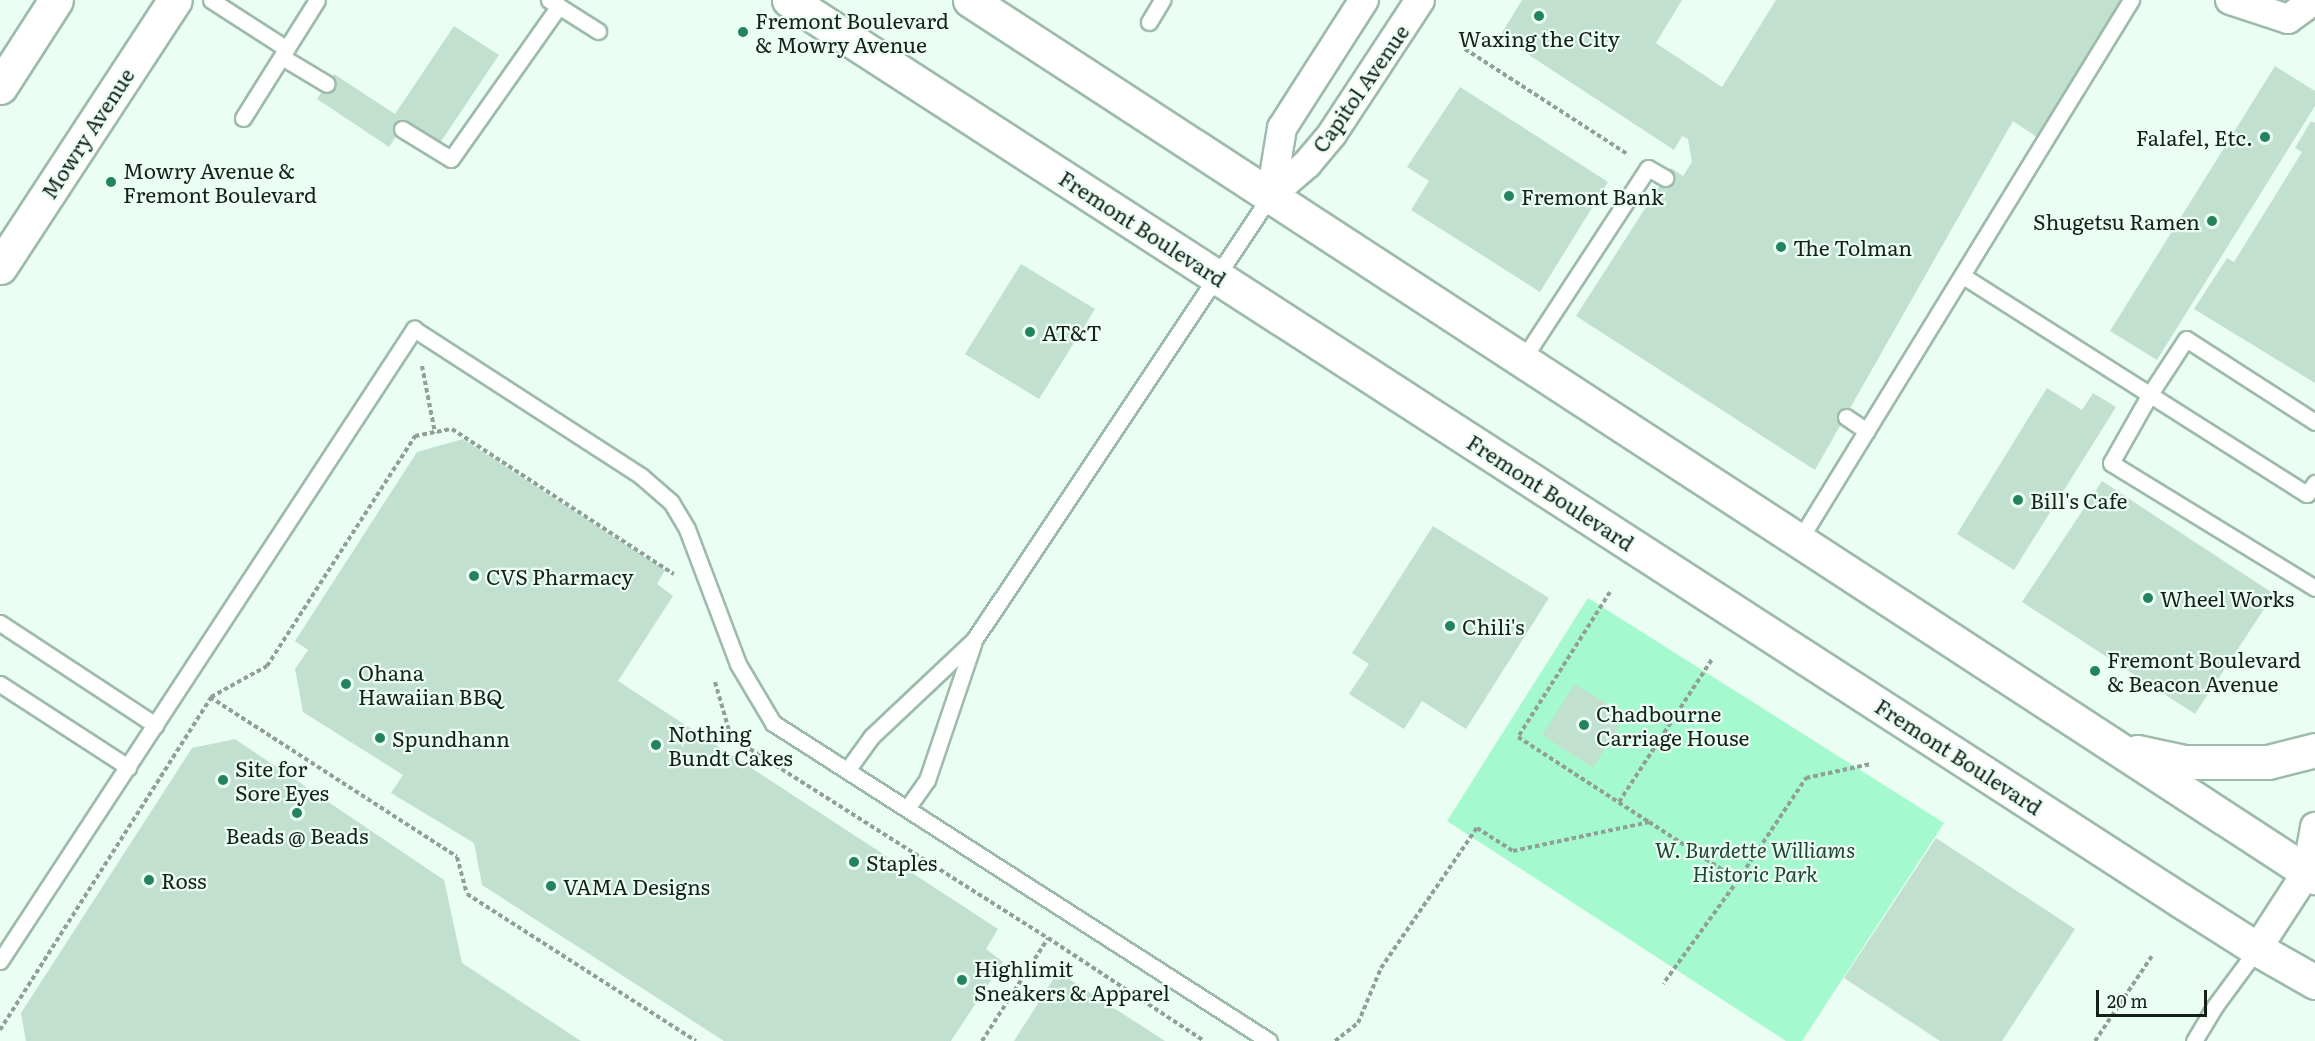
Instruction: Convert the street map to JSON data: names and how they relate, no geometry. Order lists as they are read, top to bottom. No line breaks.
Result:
{"streets":{"main road":["Mowry Avenue","Fremont Boulevard"],"street":["Capitol Avenue"]},"parks":["W. Burdette Williams Historic Park"],"places":["Waxing the City","Fremont Boulevard & Mowry Avenue","Falafel, Etc.","Mowry Avenue & Fremont Boulevard","Fremont Bank","Shugetsu Ramen","The Tolman","AT&T","Bill's Cafe","CVS Pharmacy","Wheel Works","Chili's","Fremont Boulevard & Beacon Avenue","Ohana Hawaiian BBQ","Chadbourne Carriage House","Spundhann","Nothing Bundt Cakes","Site for Sore Eyes","Beads @ Beads","Staples","Ross","VAMA Designs","Highlimit Sneakers & Apparel"],"scale_bar":"20 m"}
